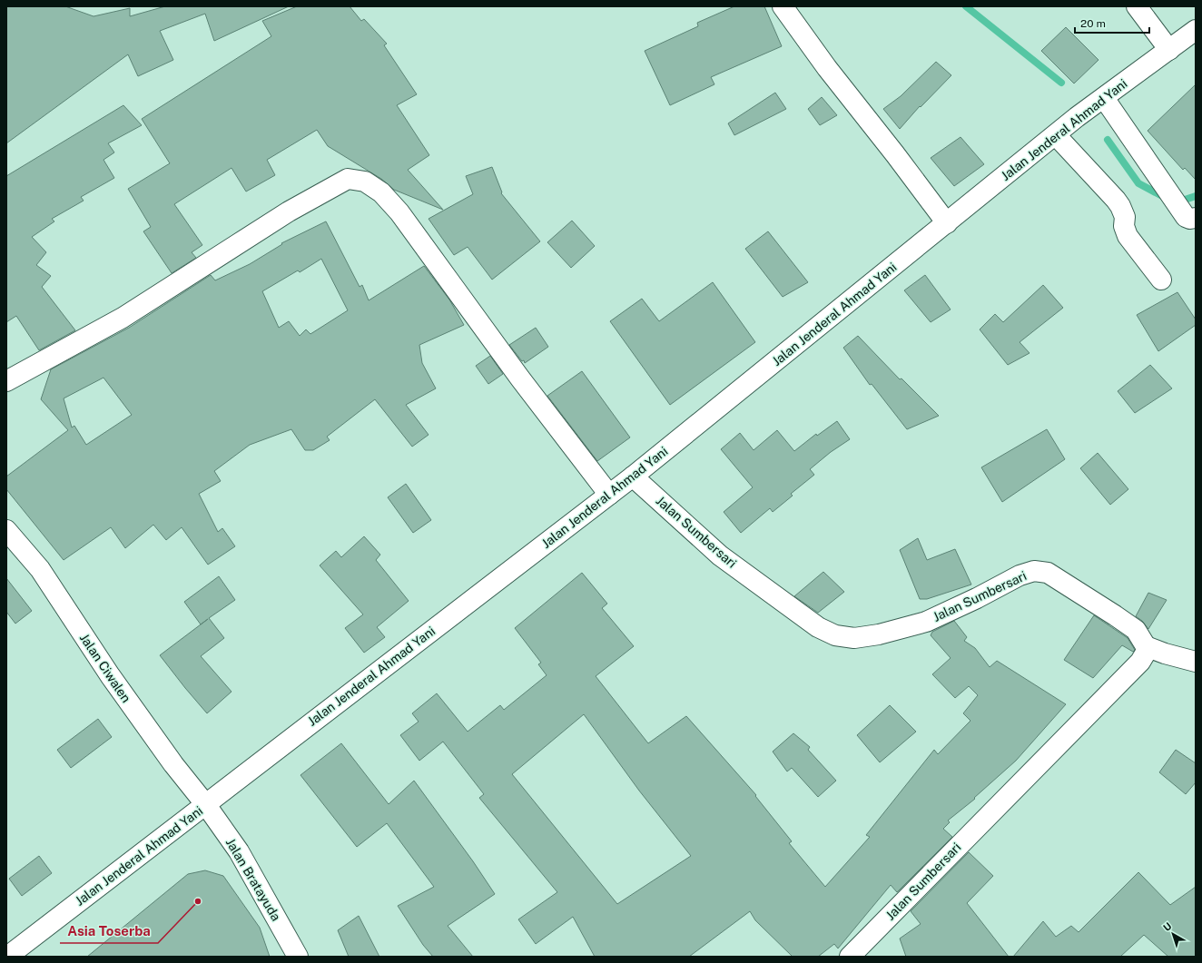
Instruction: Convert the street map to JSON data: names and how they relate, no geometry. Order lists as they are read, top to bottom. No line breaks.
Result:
{"streets":{"street":["Jalan Jenderal Ahmad Yani","Jalan Sumbersari","Jalan Ciwalen","Jalan Bratayuda"]},"crossings":[["Jalan Jenderal Ahmad Yani","Jalan Sumbersari"],["Jalan Jenderal Ahmad Yani","Jalan Ciwalen"],["Jalan Jenderal Ahmad Yani","Jalan Bratayuda"],["Jalan Ciwalen","Jalan Bratayuda"]],"places":["Asia Toserba"],"scale_bar":"20 m","north":"top left"}
